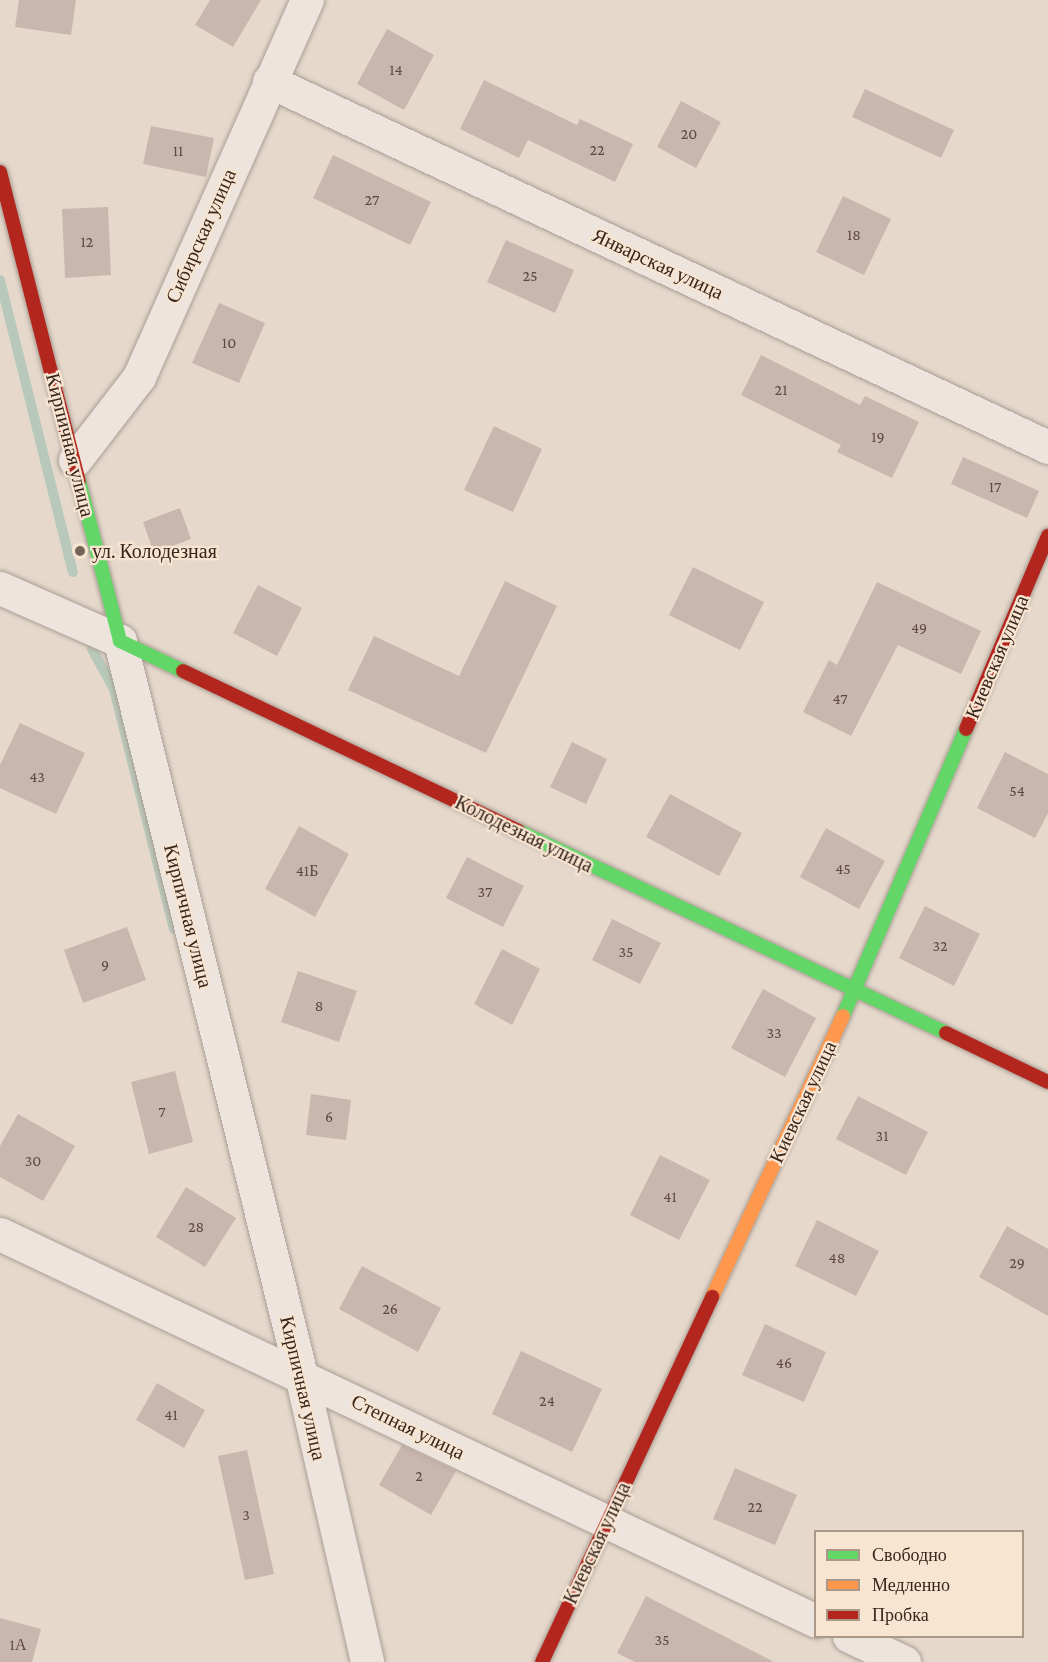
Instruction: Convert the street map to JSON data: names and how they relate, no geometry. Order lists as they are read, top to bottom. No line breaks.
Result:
{"streets":{"street":["Сибирская улица","Январская улица","Кирпичная улица","Киевская улица","Колодезная улица","Степная улица"]},"crossings":[["Сибирская улица","Январская улица"],["Сибирская улица","Кирпичная улица"],["Кирпичная улица","Колодезная улица"],["Кирпичная улица","Степная улица"],["Киевская улица","Колодезная улица"],["Киевская улица","Степная улица"]],"places":["ул. Колодезная"],"house_numbers":["14","20","22","11","27","18","12","25","10","21","19","17","49","47","43","54","45","41Б","37","32","35","9","8","33","7","6","31","30","41","28","48","29","26","46","24","41","2","22","3","35","1А"],"legend":["Свободно","Медленно","Пробка"]}
